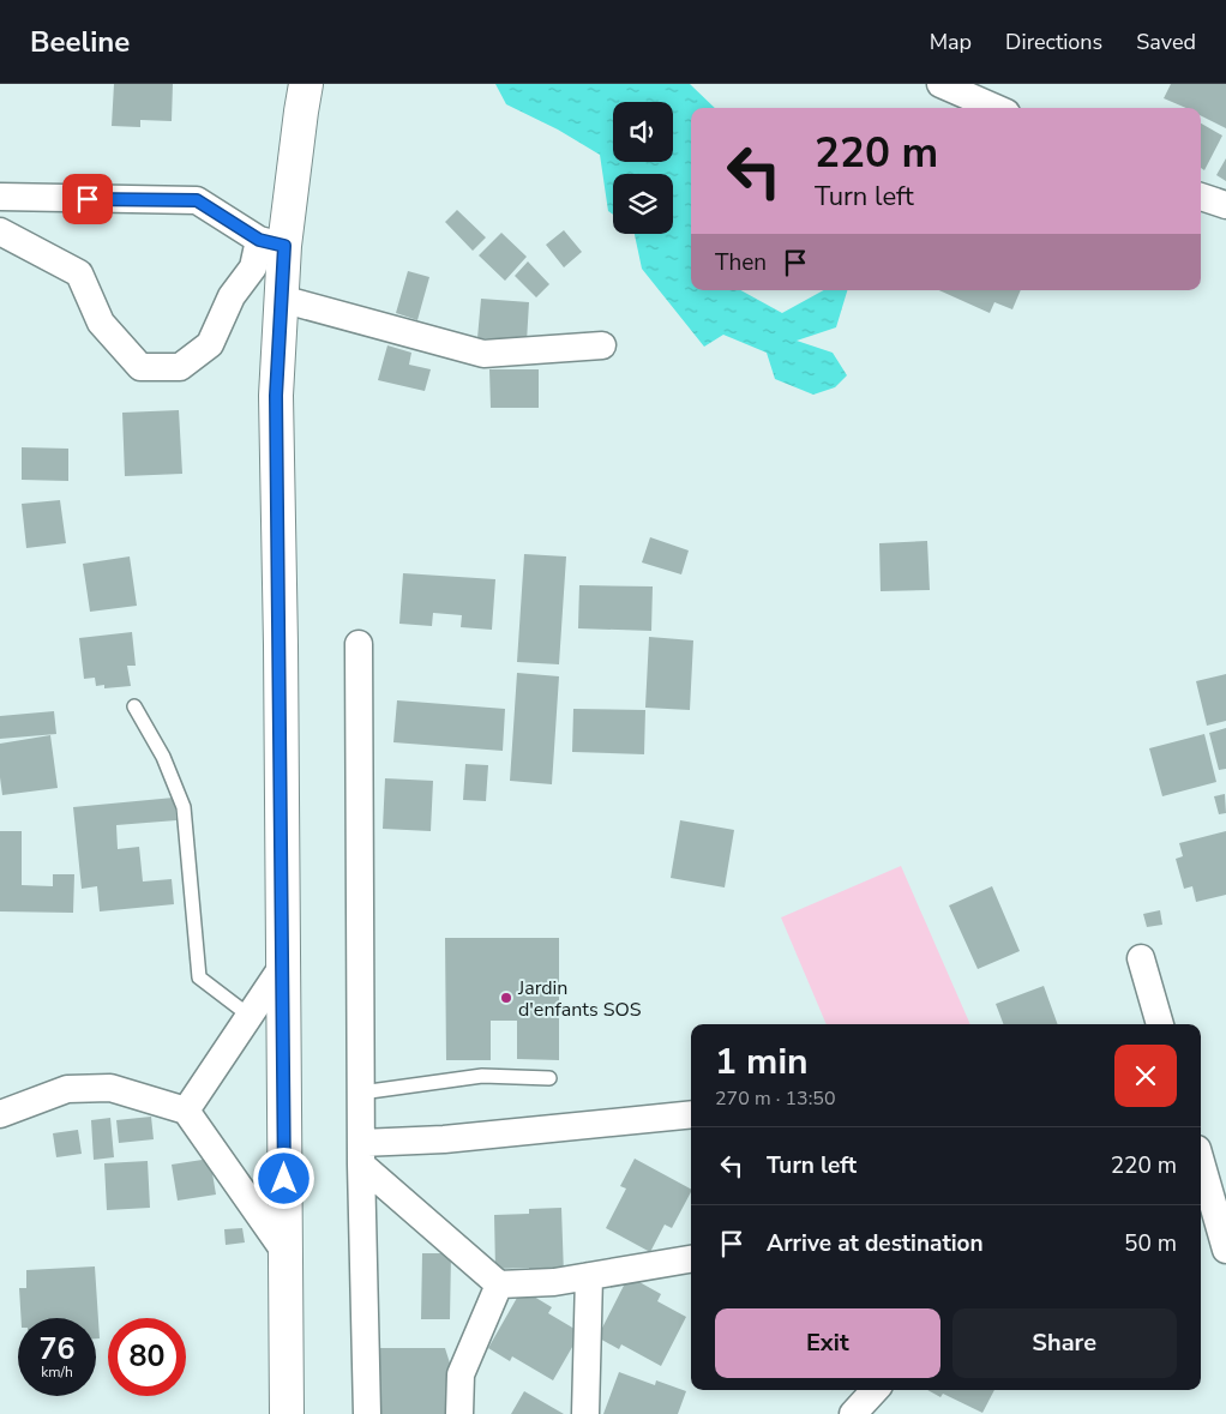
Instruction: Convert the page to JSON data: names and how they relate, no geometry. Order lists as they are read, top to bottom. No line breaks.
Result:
{"places":["Jardin d'enfants SOS"],"page":{"header":"Beeline","nav":["Map","Directions","Saved"],"turn":["220 m","Turn left"],"then":"Then","heading":["1 min","270 m · 13:50"],"list":[{"name":"Turn left","value":"220 m"},{"name":"Arrive at destination","value":"50 m"}],"buttons":["Exit","Share"],"speed":"76 km/h","limit":"80"}}
